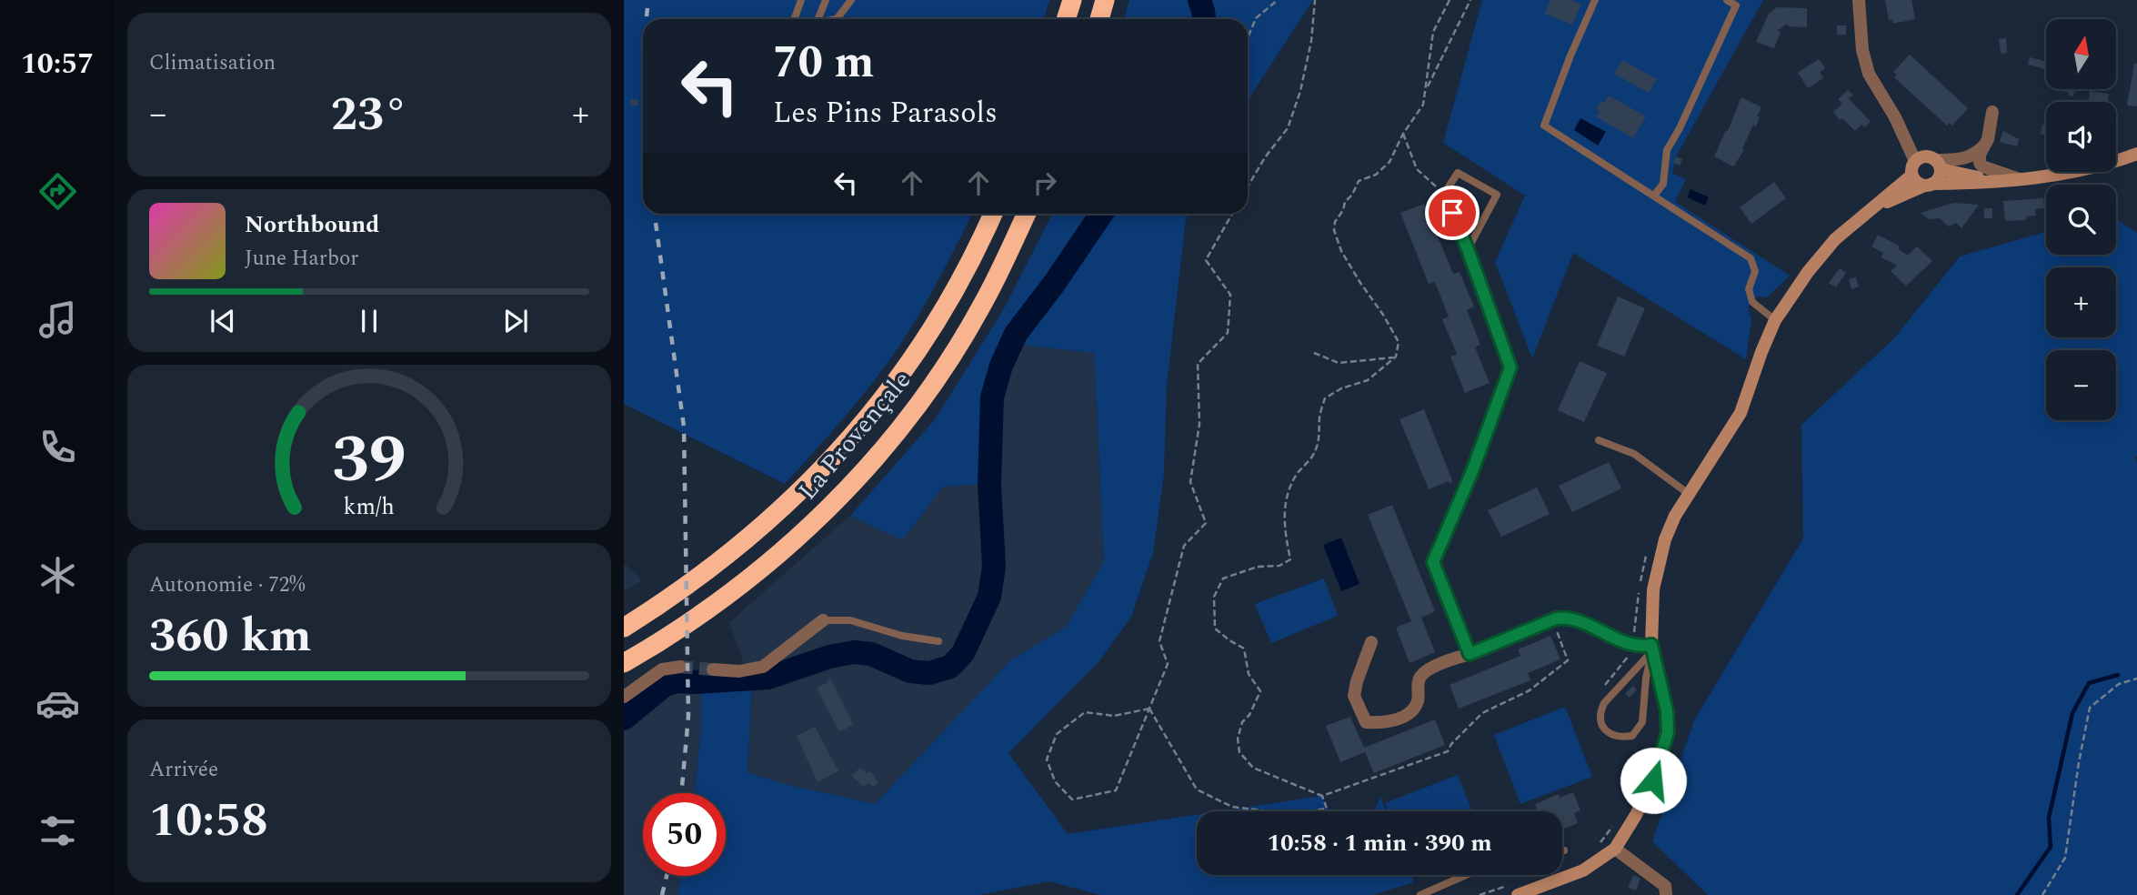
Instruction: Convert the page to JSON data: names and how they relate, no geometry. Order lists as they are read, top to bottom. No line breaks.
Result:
{"streets":{"highway":["La Provençale"]},"north":"top","page":{"tabs":"10:57","tile":["Climatisation",["Autonomie · 72%","360 km"],["Arrivée","10:58"]],"map_buttons":["+","−"],"turn":["70 m","Les Pins Parasols"],"heat":["−","23°","+"],"song":["Northbound","June Harbor"],"limit":"50","trip":"10:58 · 1 min · 390 m","gauge":["39","km/h"]}}
